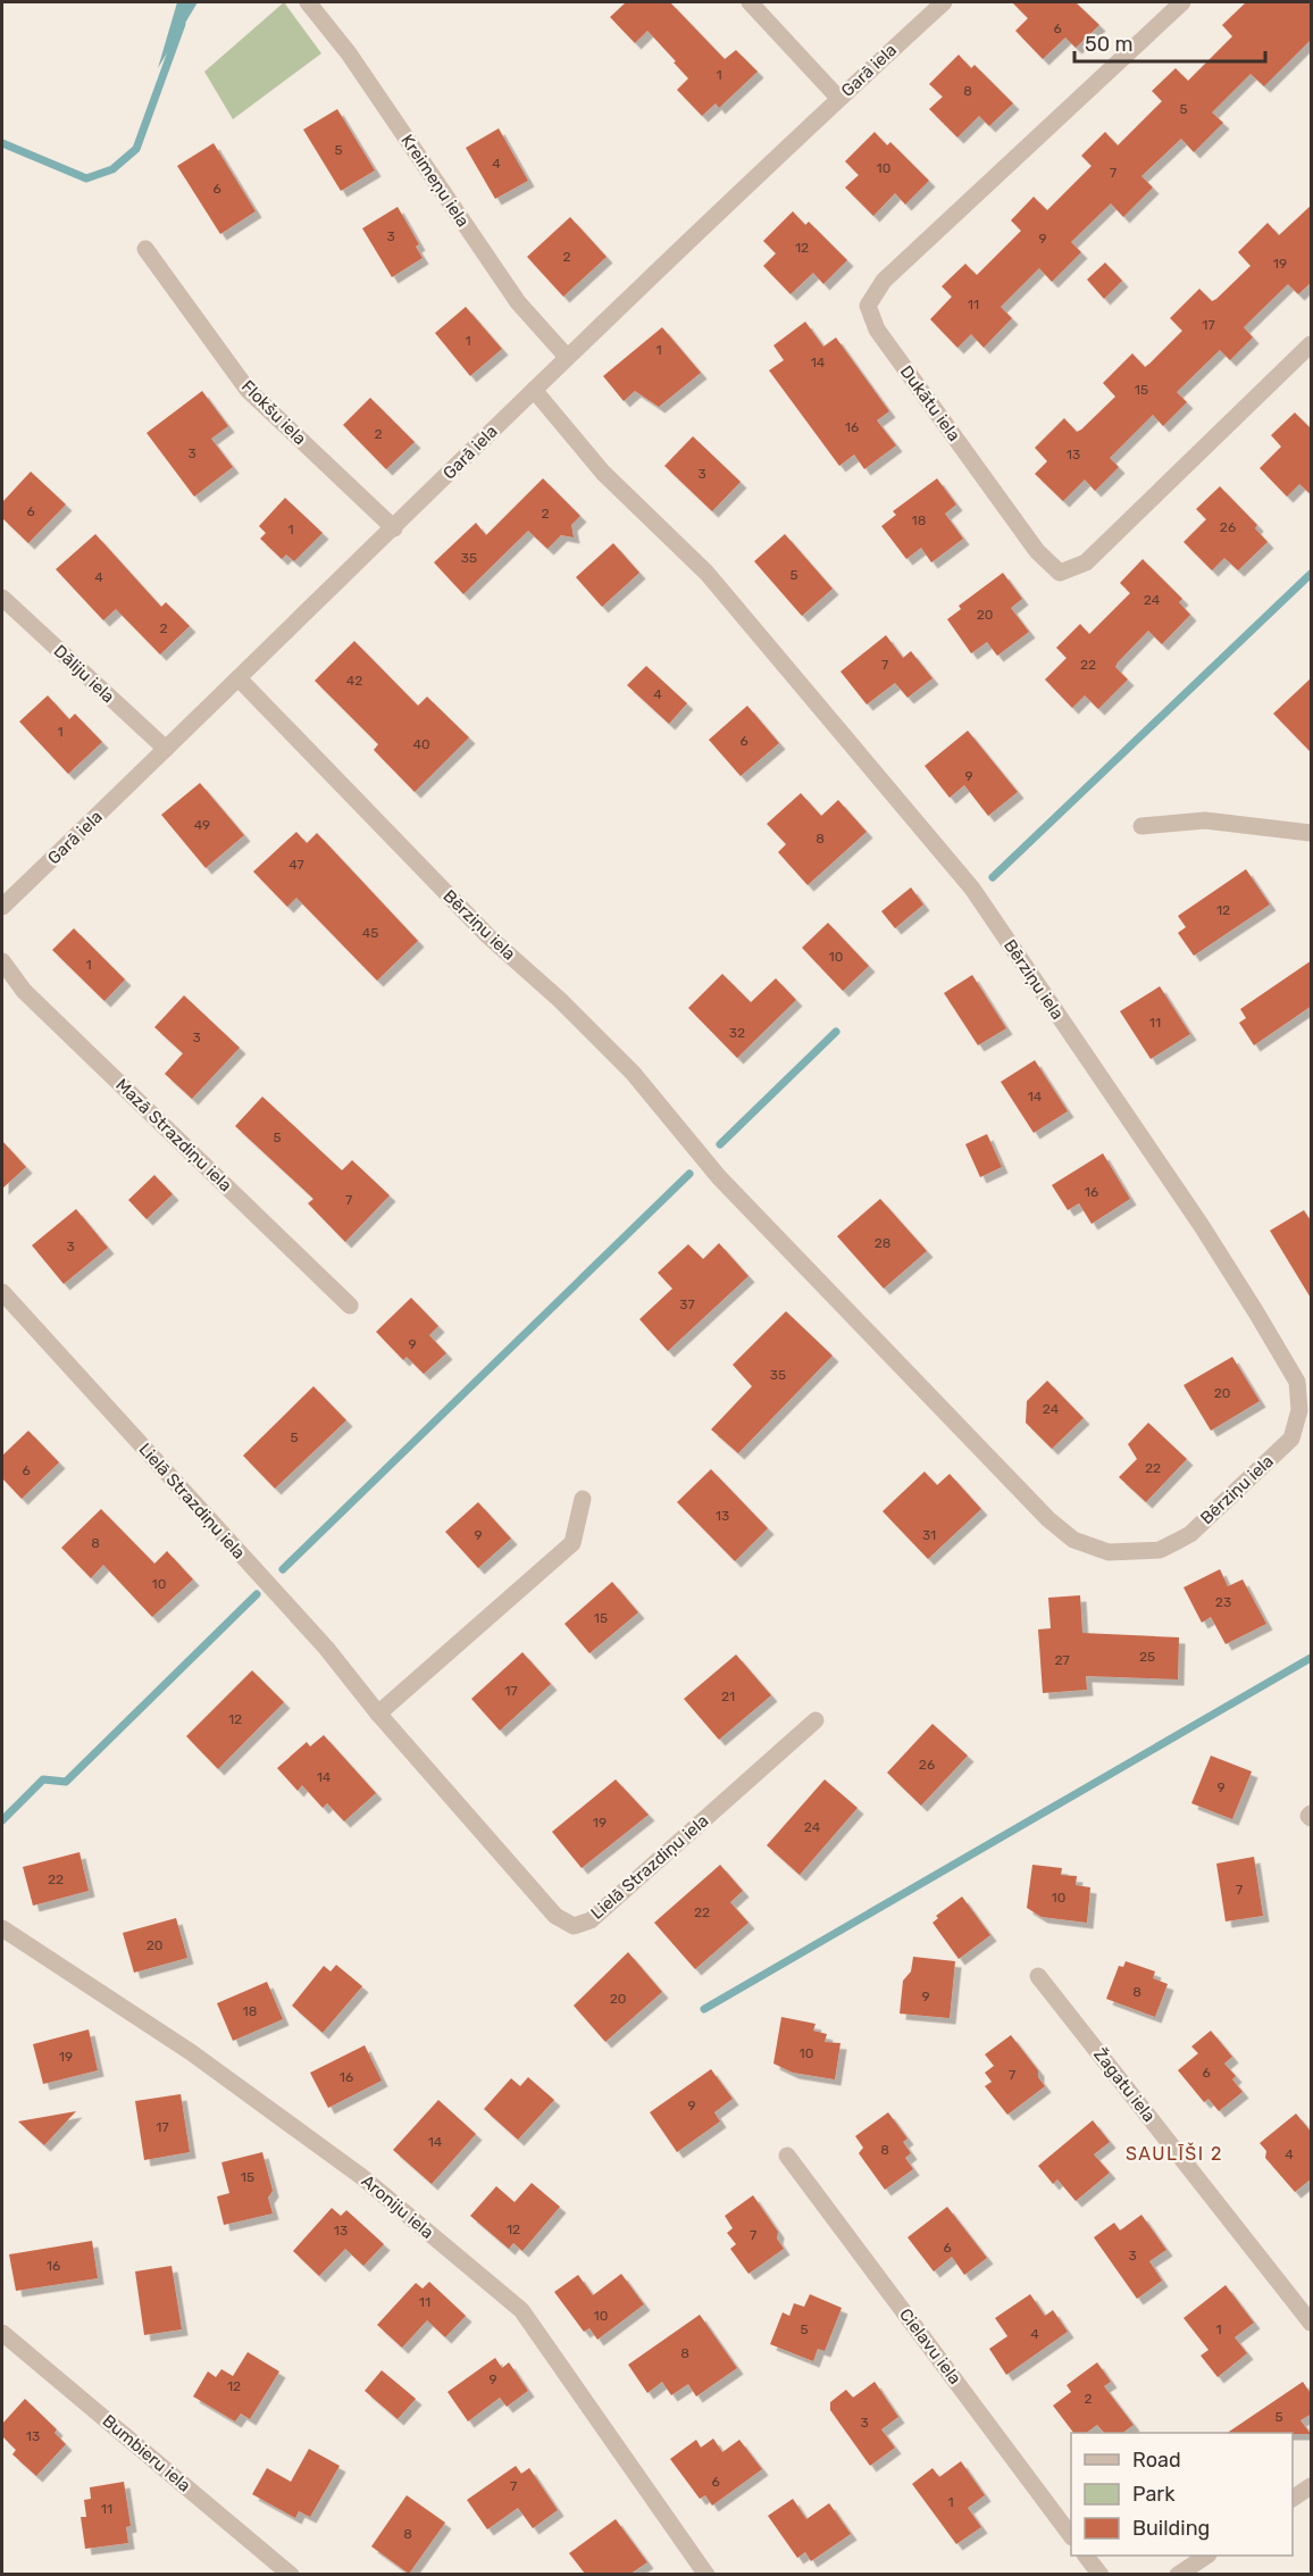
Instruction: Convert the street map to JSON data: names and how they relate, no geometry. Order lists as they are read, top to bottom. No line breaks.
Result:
{"streets":{"street":["Garā iela","Kreimeņu iela","Dukātu iela","Flokšu iela","Dāliju iela","Bērziņu iela","Mazā Strazdiņu iela","Lielā Strazdiņu iela","Žagatu iela","Aroniju iela","Cielavu iela","Bumbieru iela"]},"crossings":[["Garā iela","Kreimeņu iela"],["Garā iela","Flokšu iela"],["Garā iela","Dāliju iela"],["Garā iela","Bērziņu iela"]],"districts":["SAULĪŠI 2"],"house_numbers":["6","1","8","5","5","4","10","7","6","3","9","12","2","19","11","17","1","1","14","15","16","2","3","13","3","6","2","18","26","1","35","5","4","24","20","2","7","22","42","4","1","6","40","9","49","8","47","12","45","10","1","11","32","3","14","5","16","7","28","3","37","9","35","20","24","5","22","6","13","9","31","8","10","23","15","25","27","17","21","12","26","14","9","19","24","22","7","10","22","20","8","9","20","18","10","19","6","7","16","9","17","14","8","4","15","12","13","7","6","3","16","11","10","5","1","4","8","9","12","2","5","3","13","6","7","1","11","8"],"legend":["Road","Park","Building"],"scale_bar":"50 m"}
